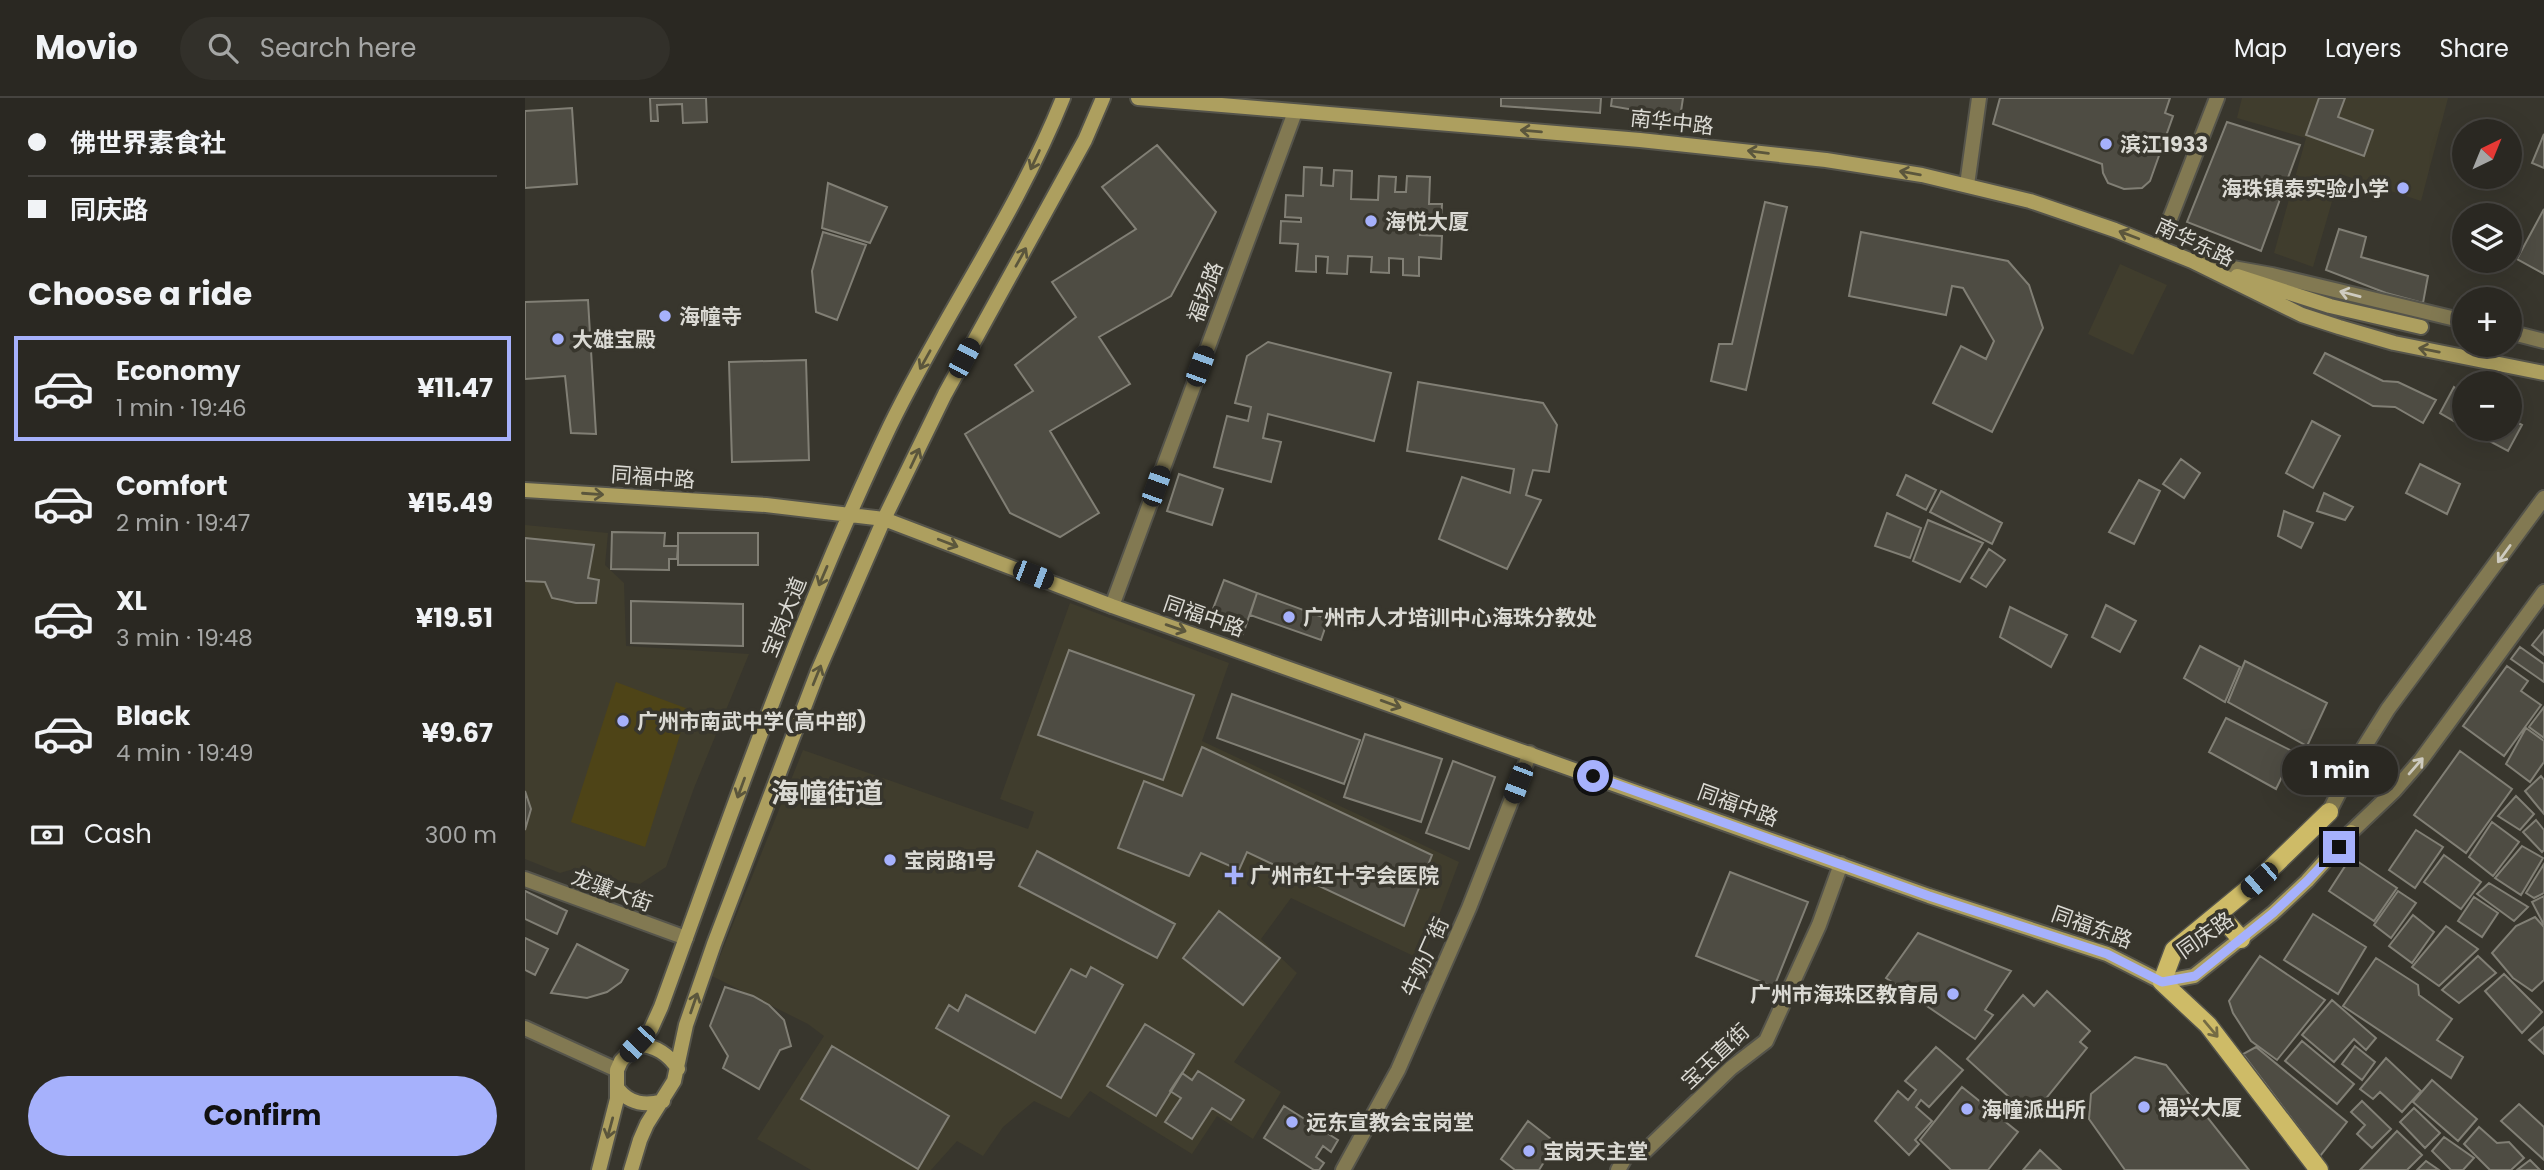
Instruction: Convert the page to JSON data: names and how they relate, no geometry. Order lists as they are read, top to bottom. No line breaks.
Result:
{"streets":{"main road":["南华中路","南华东路","同福中路","宝岗大道","同福东路","同庆路"],"street":["福场路","龙骧大街","牛奶厂街","宝玉直街"]},"crossings":[["南华中路","南华东路"],["南华中路","福场路"],["福场路","同福中路"],["同福中路","宝岗大道"],["同福中路","同福东路"],["同福中路","牛奶厂街"],["同福中路","宝玉直街"],["宝岗大道","龙骧大街"],["同福东路","同庆路"],["同福东路","宝玉直街"]],"one_way":["南华中路","同福中路","同福东路"],"districts":["海幢街道"],"places":{"other":["滨江1933","海珠镇泰实验小学","海悦大厦","海幢寺","大雄宝殿","广州市人才培训中心海珠分教处","广州市南武中学(高中部)","宝岗路1号","广州市海珠区教育局","福兴大厦","海幢派出所","远东宣教会宝岗堂","宝岗天主堂"],"health":["广州市红十字会医院"]},"north":"top right","page":{"header":"Movio","search":"Search here","nav":["Map","Layers","Share"],"banner":["佛世界素食社","同庆路"],"map_buttons":["+","−"],"heading":"Choose a ride","list":[{"name":"Economy","note":"1 min · 19:46","value":"¥11.47"},{"name":"Comfort","note":"2 min · 19:47","value":"¥15.49"},{"name":"XL","note":"3 min · 19:48","value":"¥19.51"},{"name":"Black","note":"4 min · 19:49","value":"¥9.67"}],"bubble":"1 min","pay":["Cash","300 m"],"buttons":"Confirm"}}
